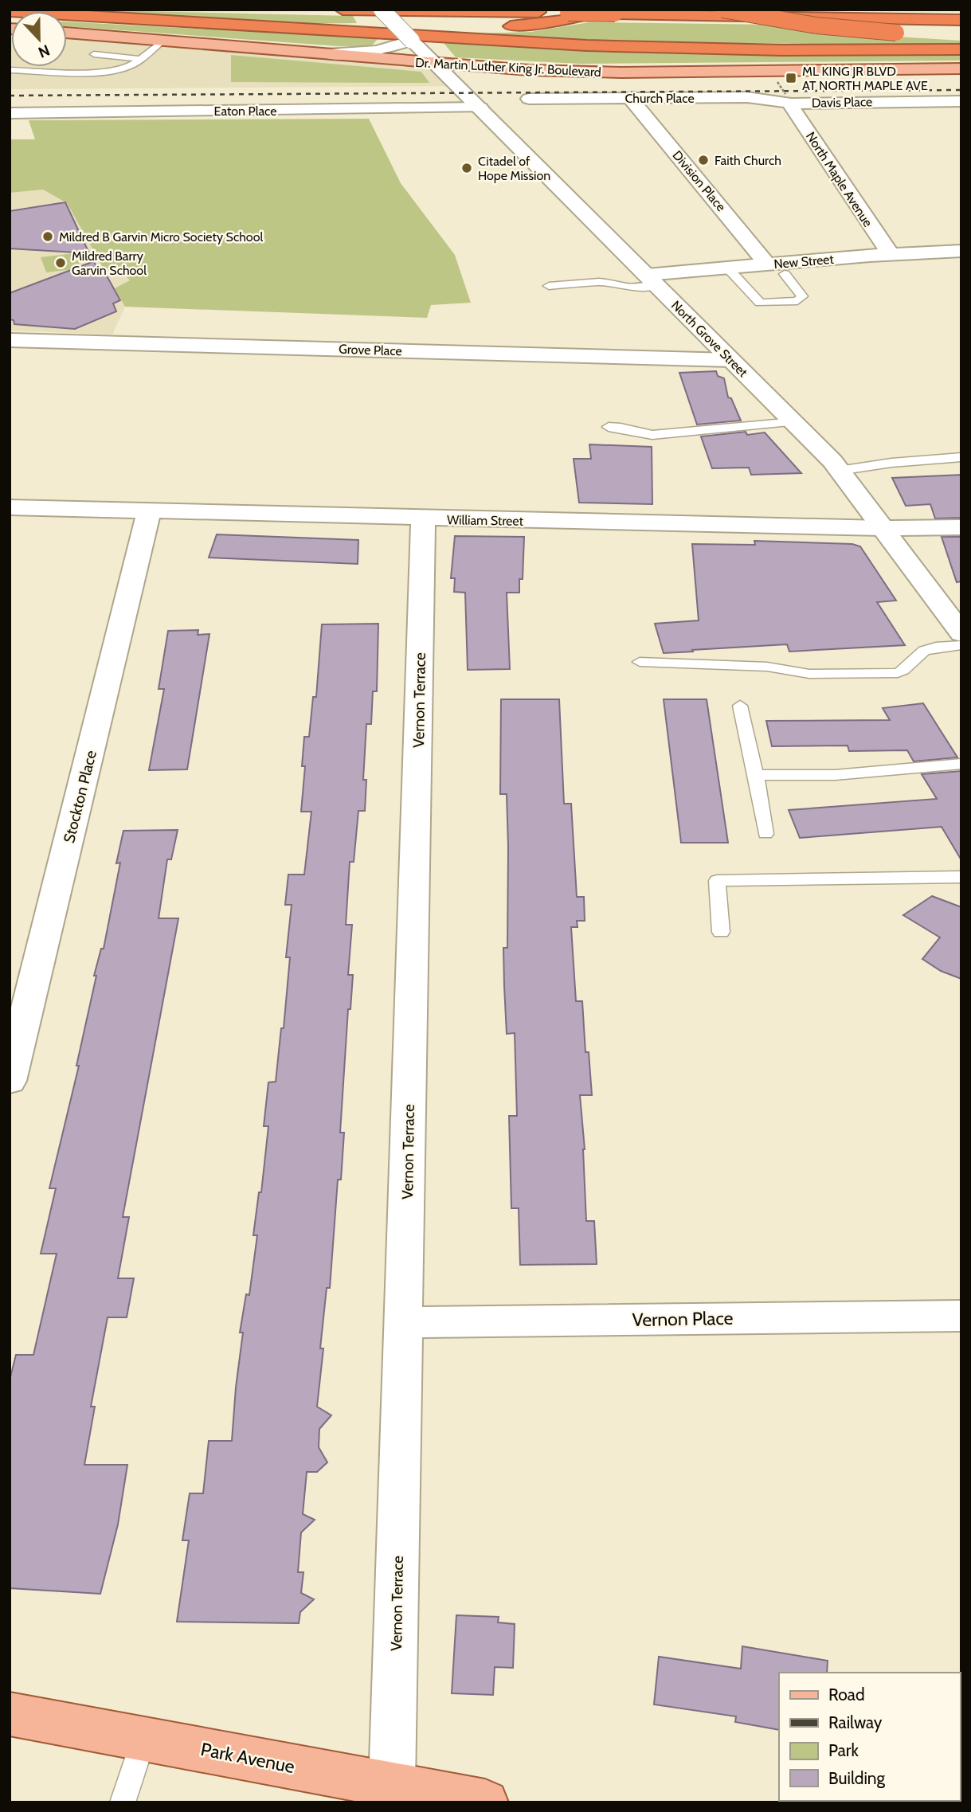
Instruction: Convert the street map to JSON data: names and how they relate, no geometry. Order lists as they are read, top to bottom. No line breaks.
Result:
{"streets":{"main road":["Dr. Martin Luther King Jr. Boulevard","Park Avenue"],"street":["Church Place","Davis Place","Eaton Place","North Maple Avenue","Division Place","New Street","North Grove Street","Grove Place","William Street","Vernon Terrace","Stockton Place","Vernon Place"]},"crossings":[["Dr. Martin Luther King Jr. Boulevard","North Grove Street"],["Church Place","Davis Place"],["Church Place","North Maple Avenue"],["Church Place","Division Place"],["Davis Place","North Maple Avenue"],["Eaton Place","North Grove Street"],["North Maple Avenue","New Street"],["Division Place","New Street"],["New Street","North Grove Street"],["North Grove Street","Grove Place"],["North Grove Street","William Street"],["William Street","Vernon Terrace"],["William Street","Stockton Place"],["Vernon Terrace","Vernon Place"],["Vernon Terrace","Park Avenue"]],"places":{"transit":["ML KING JR BLVD AT NORTH MAPLE AVE"],"other":["Faith Church","Citadel of Hope Mission","Mildred B Garvin Micro Society School","Mildred Barry Garvin School"]},"legend":["Road","Railway","Park","Building"],"north":"bottom"}
